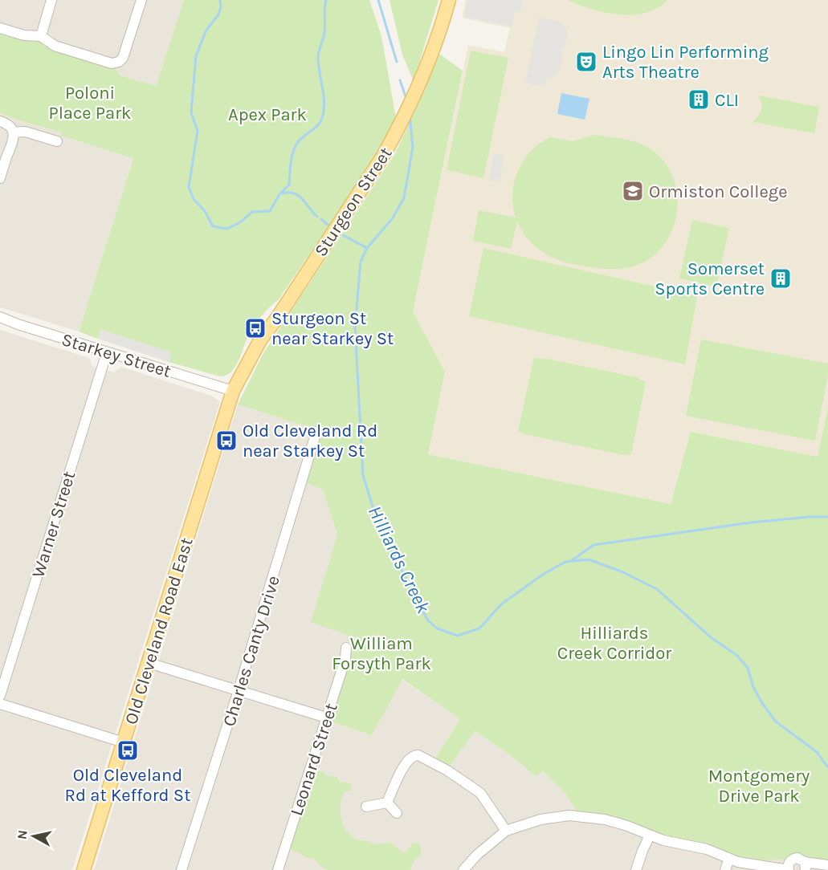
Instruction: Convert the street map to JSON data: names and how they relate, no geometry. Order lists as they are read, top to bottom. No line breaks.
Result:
{"streets":{"main road":["Sturgeon Street","Old Cleveland Road East"],"street":["Starkey Street","Warner Street","Charles Canty Drive","Leonard Street"]},"crossings":[["Sturgeon Street","Starkey Street"],["Sturgeon Street","Old Cleveland Road East"],["Starkey Street","Warner Street"],["Starkey Street","Old Cleveland Road East"]],"water":["Hilliards Creek"],"parks":["Poloni Place Park","Apex Park","Hilliards Creek Corridor","William Forsyth Park","Montgomery Drive Park"],"places":{"theatre":["Lingo Lin Performing Arts Theatre"],"building":["CLI","Somerset Sports Centre"],"school or university":["Ormiston College"],"bus stop":["Sturgeon St near Starkey St","Old Cleveland Rd near Starkey St","Old Cleveland Rd at Kefford St"]},"north":"left"}
